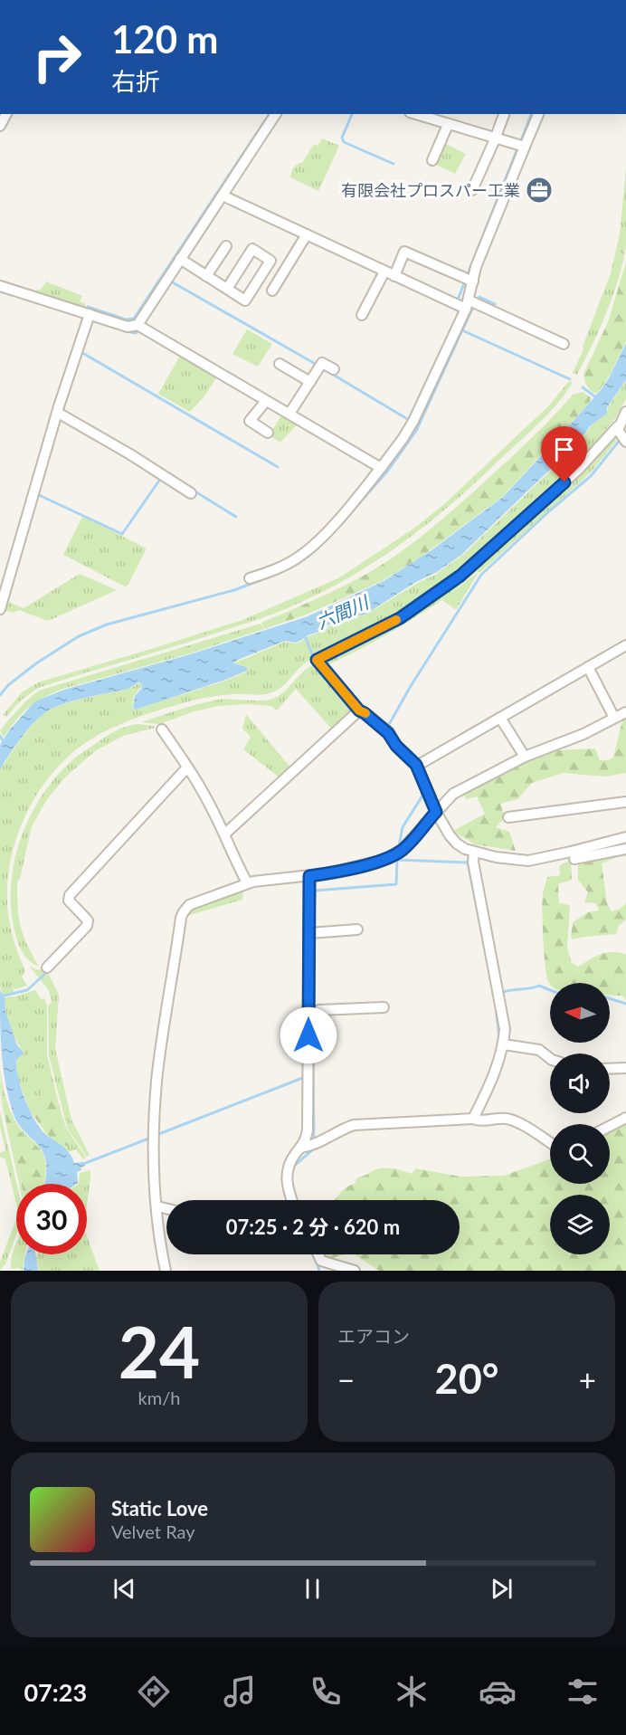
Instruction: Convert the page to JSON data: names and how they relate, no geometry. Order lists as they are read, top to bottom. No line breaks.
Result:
{"water":["六間川"],"places":{"office":["有限会社プロスパー工業"]},"north":"left","page":{"turn":["120 m","右折"],"limit":"30","trip":"07:25 · 2 分 · 620 m","tile":[["24","km/h"],"エアコン"],"heat":["−","20°","+"],"song":["Static Love","Velvet Ray"],"tabs":"07:23"}}
